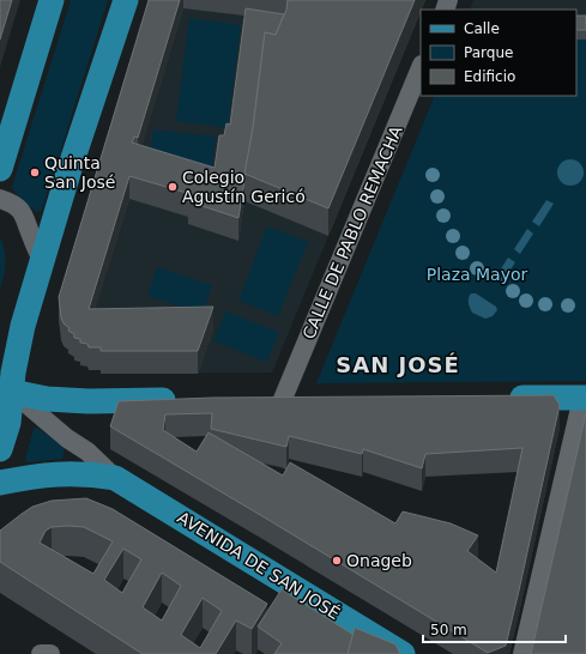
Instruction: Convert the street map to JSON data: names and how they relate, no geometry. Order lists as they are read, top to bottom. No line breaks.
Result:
{"streets":{"main road":["AVENIDA DE SAN JOSÉ"],"street":["CALLE DE PABLO REMACHA"]},"districts":["SAN JOSÉ"],"parks":["Plaza Mayor"],"places":["Quinta San José","Colegio Agustín Gericó","Onageb"],"legend":["Calle","Parque","Edificio"],"scale_bar":"50 m"}
